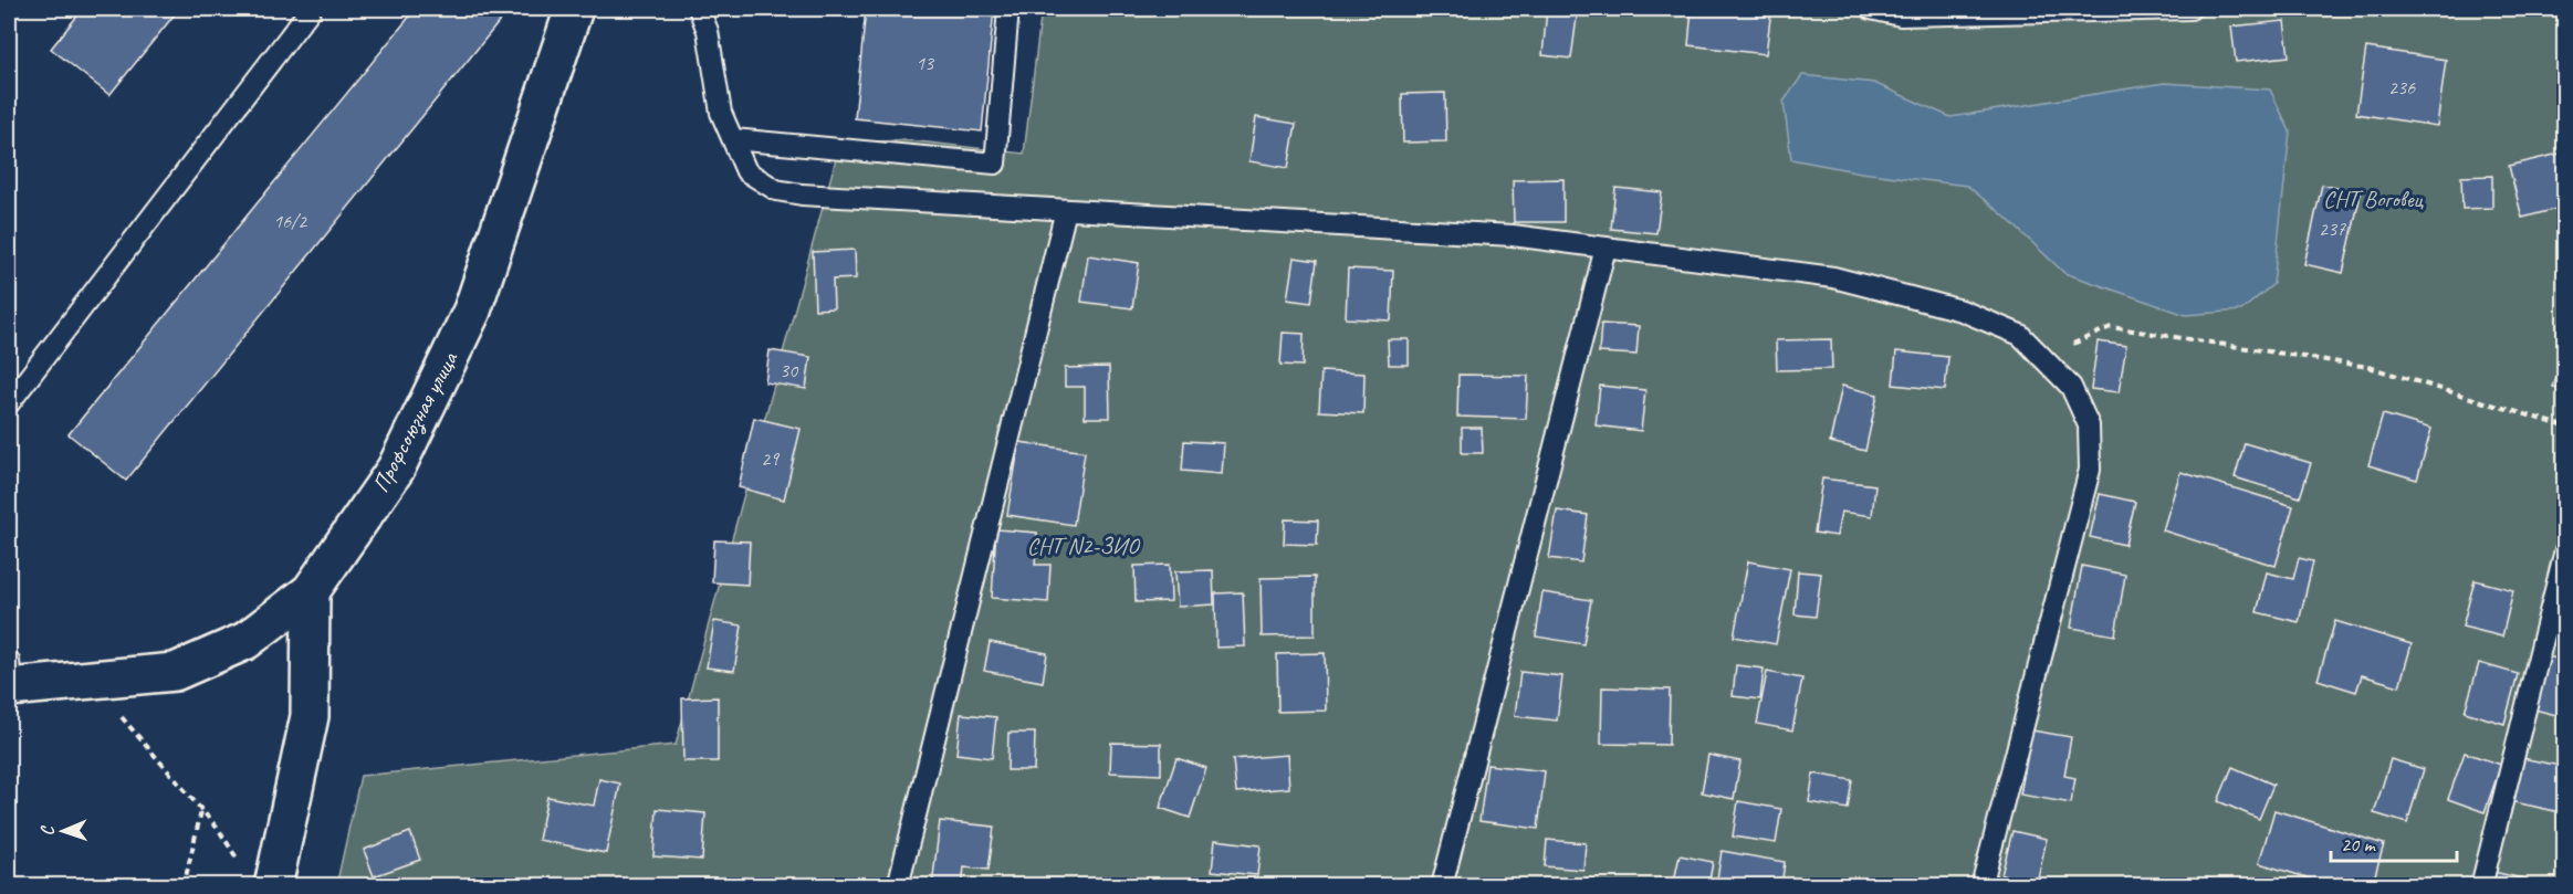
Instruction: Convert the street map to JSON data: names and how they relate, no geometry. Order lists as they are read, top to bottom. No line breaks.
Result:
{"streets":{"main road":["Профсоюзная улица"]},"parks":["СНТ Воговец","СНТ N2-ЗИО"],"house_numbers":["13","236","16/2","237","30","29"],"scale_bar":"20 m","north":"left"}
